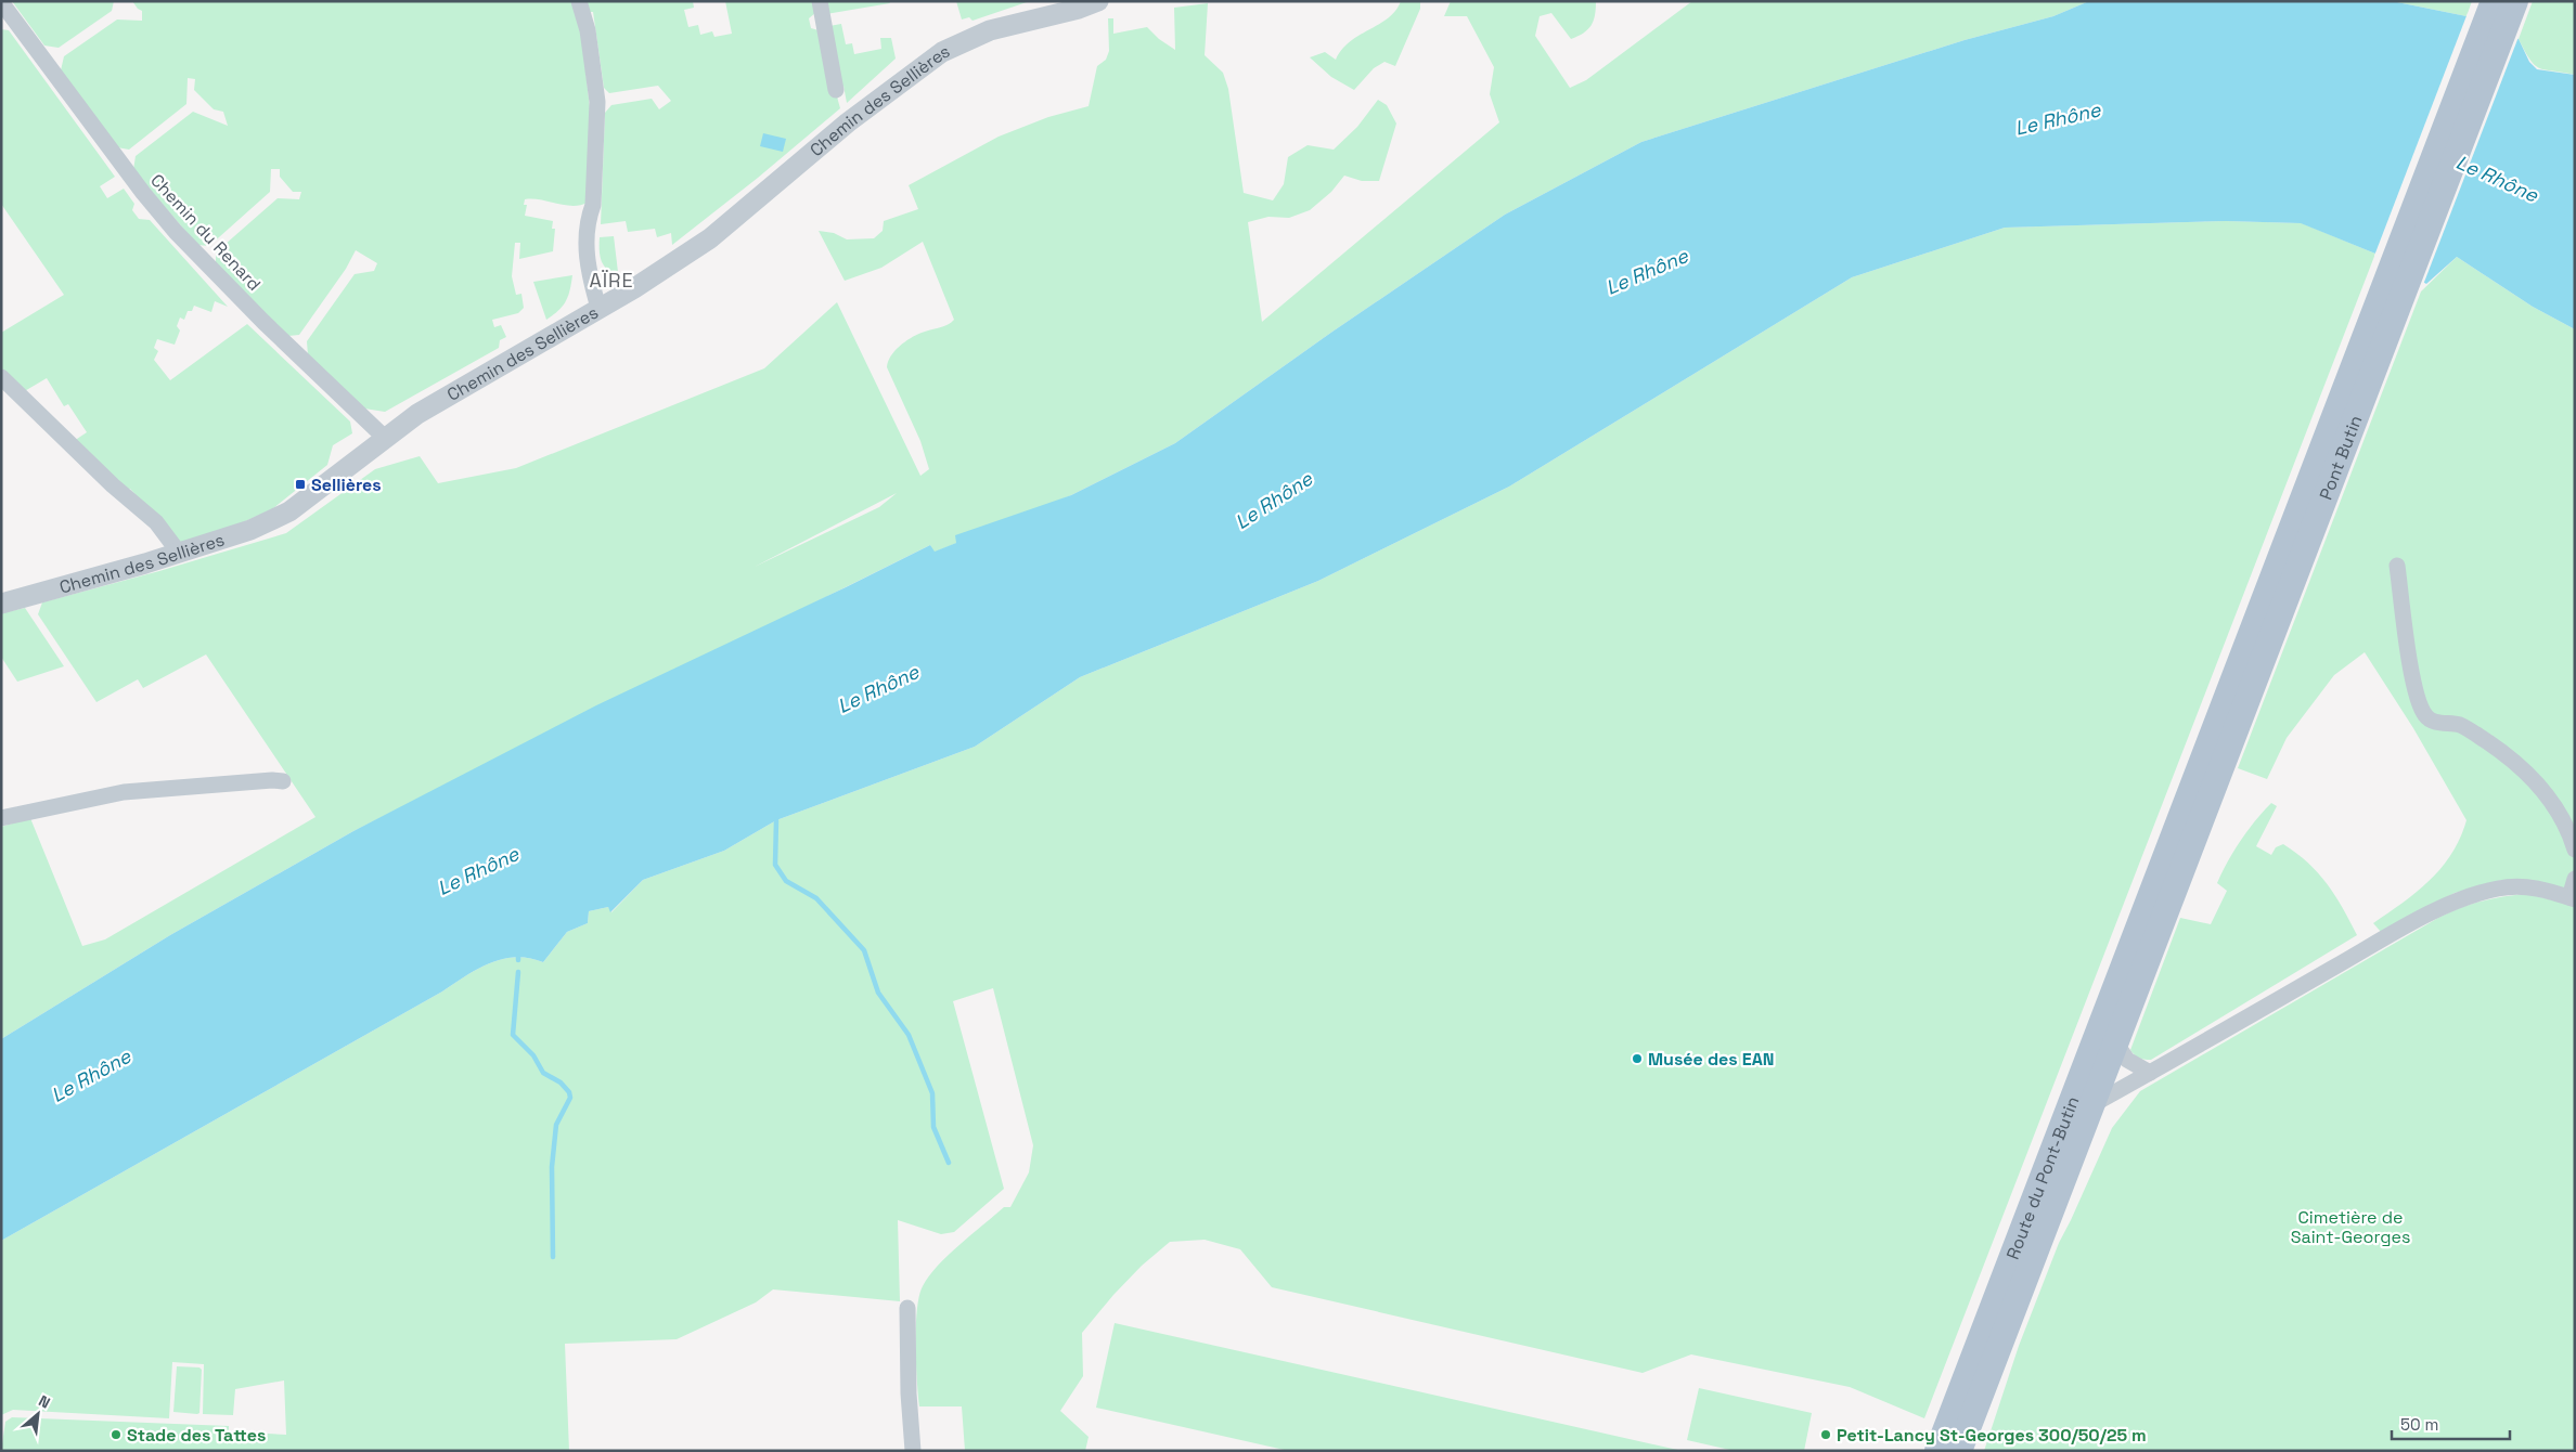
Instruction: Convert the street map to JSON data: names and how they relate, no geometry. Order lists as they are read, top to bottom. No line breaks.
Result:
{"streets":{"main road":["Pont Butin","Route du Pont-Butin"],"street":["Chemin des Sellières","Chemin du Renard"]},"crossings":[["Chemin des Sellières","Chemin du Renard"],["Pont Butin","Route du Pont-Butin"]],"districts":["AÏRE"],"water":["Le Rhône"],"parks":["Cimetière de Saint-Georges"],"places":{"transit":["Sellières"],"other":["Musée des EAN","Stade des Tattes","Petit-Lancy St-Georges 300/50/25 m"]},"scale_bar":"50 m","north":"top right"}
